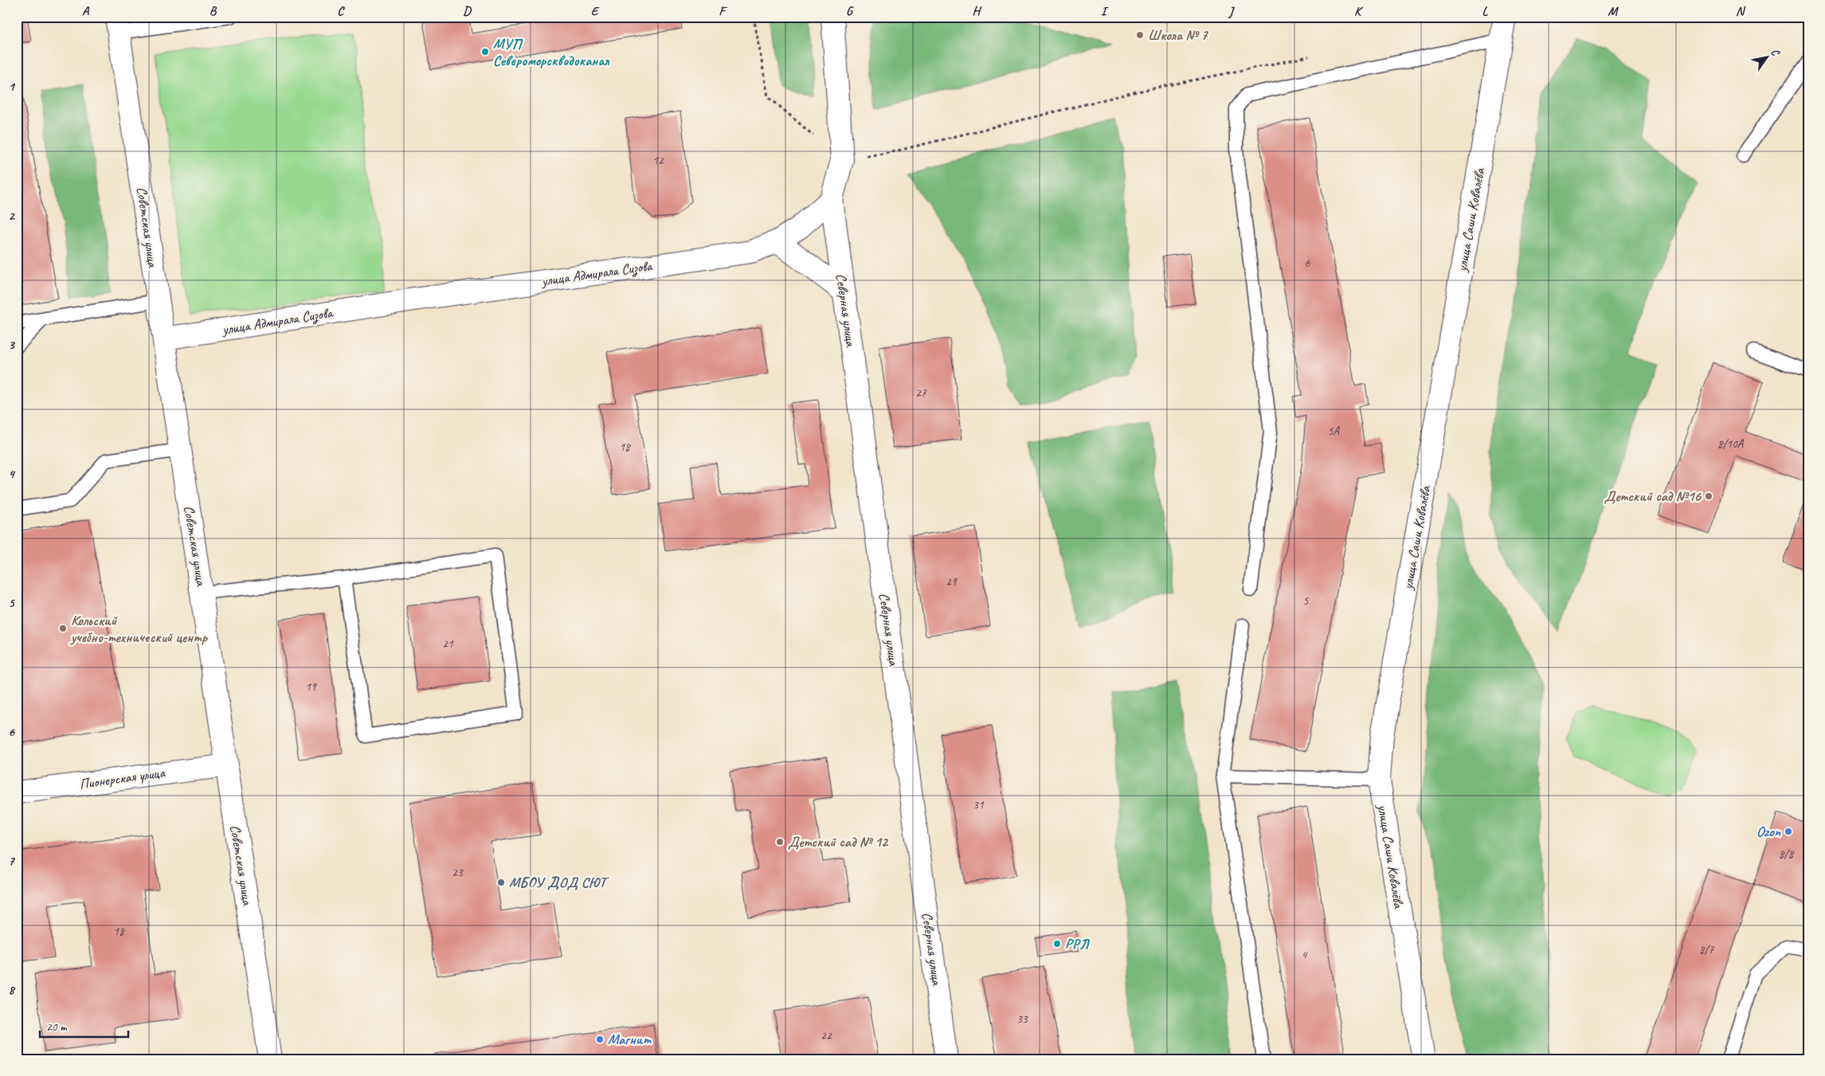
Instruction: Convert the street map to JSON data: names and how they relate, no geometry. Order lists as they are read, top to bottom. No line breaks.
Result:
{"streets":{"street":["улица Саши Ковалёва","Советская улица","улица Адмирала Сизова","Северная улица","Пионерская улица"]},"crossings":[["Советская улица","улица Адмирала Сизова"],["Советская улица","Пионерская улица"],["улица Адмирала Сизова","Северная улица"]],"places":["Школа № 7","МУП Североморскводоканал","Детский сад №16","Кольский учебно-технический центр","Ozon","Детский сад № 12","МБОУ ДОД СЮТ","РРЛ","Магнит"],"house_numbers":["12","6","27","5А","8/10А","18","29","5","21","19","31","8/8","23","18","8/7","4","33","22"],"scale_bar":"20 m","north":"top right","grid":{"columns":["A","B","C","D","E","F","G","H","I","J","K","L","M","N"],"rows":["1","2","3","4","5","6","7","8"]}}
